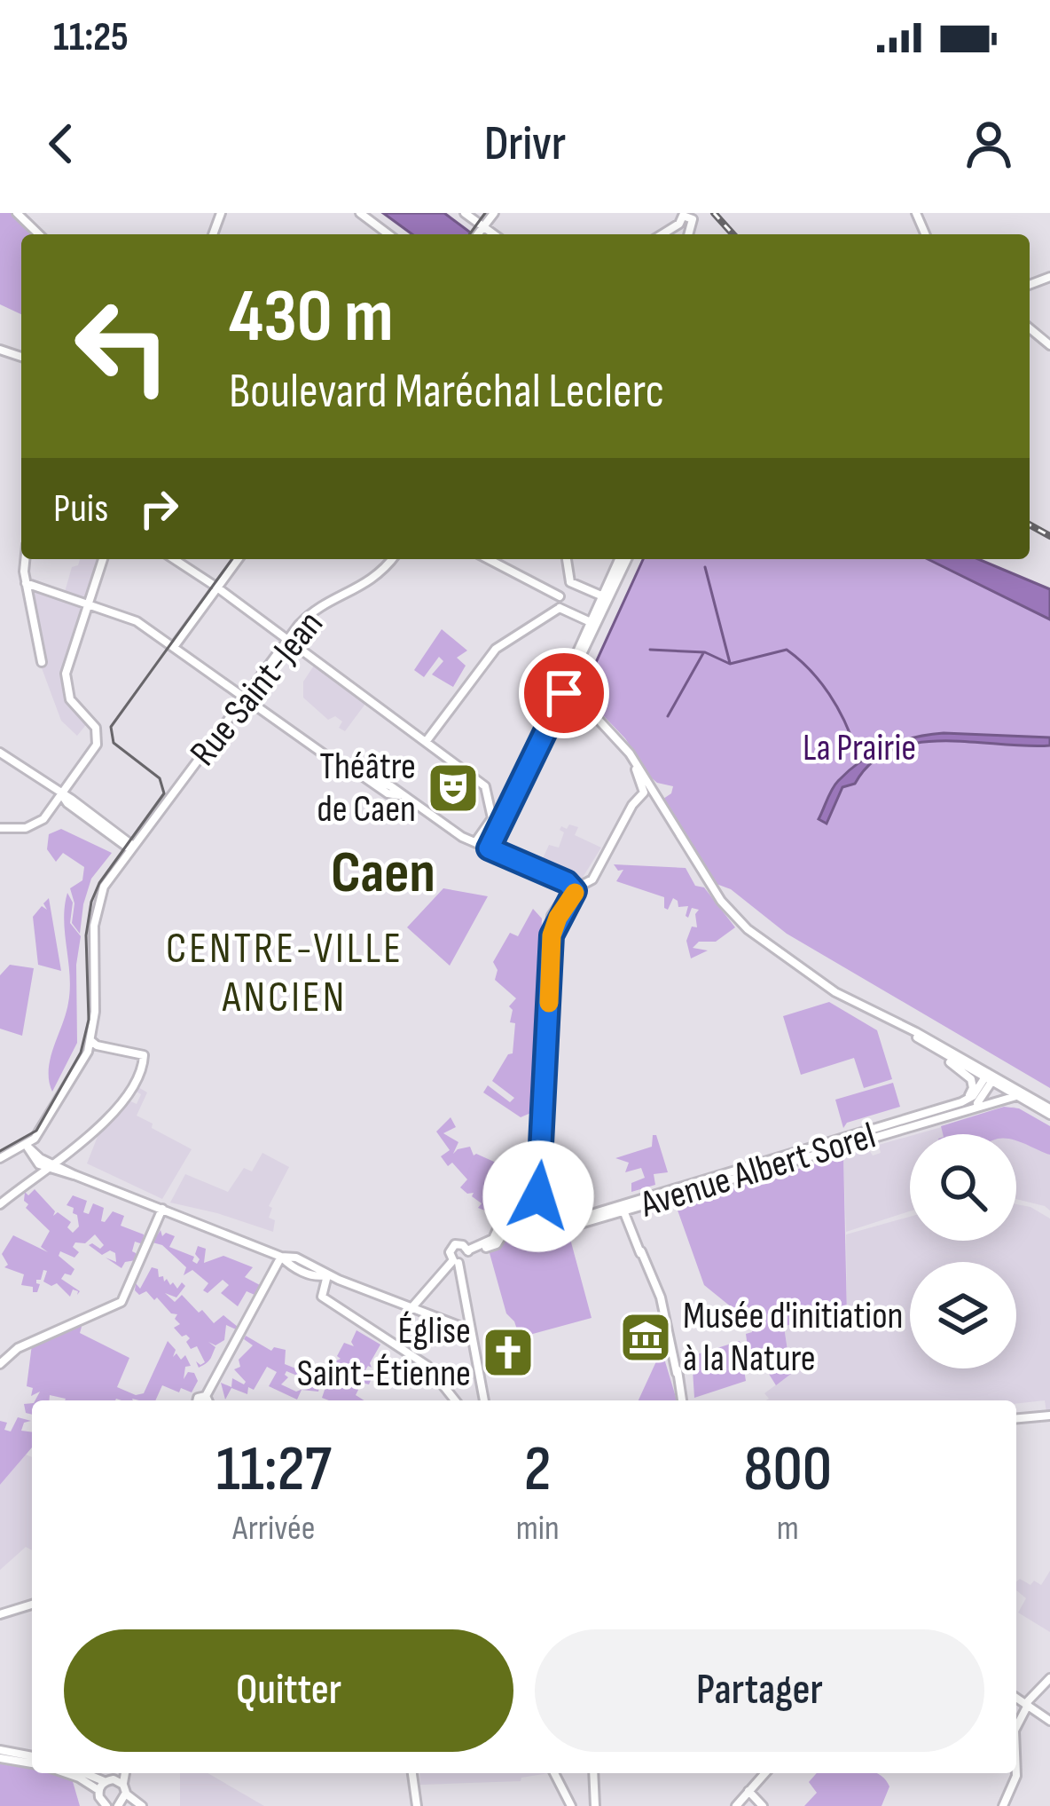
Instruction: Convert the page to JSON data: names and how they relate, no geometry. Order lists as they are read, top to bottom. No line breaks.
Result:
{"streets":{"main road":["Rue Saint-Jean","Avenue Albert Sorel"]},"districts":["Caen","CENTRE-VILLE ANCIEN"],"parks":["La Prairie"],"places":{"theatre":["Théâtre de Caen"],"museum":["Musée d'initiation à la Nature"],"church":["Église Saint-Étienne"]},"page":{"status":"11:25","header":"Drivr","turn":["430 m","Boulevard Maréchal Leclerc"],"then":"Puis","eta":["11:27","Arrivée","2","min","800","m"],"buttons":["Quitter","Partager"]}}
